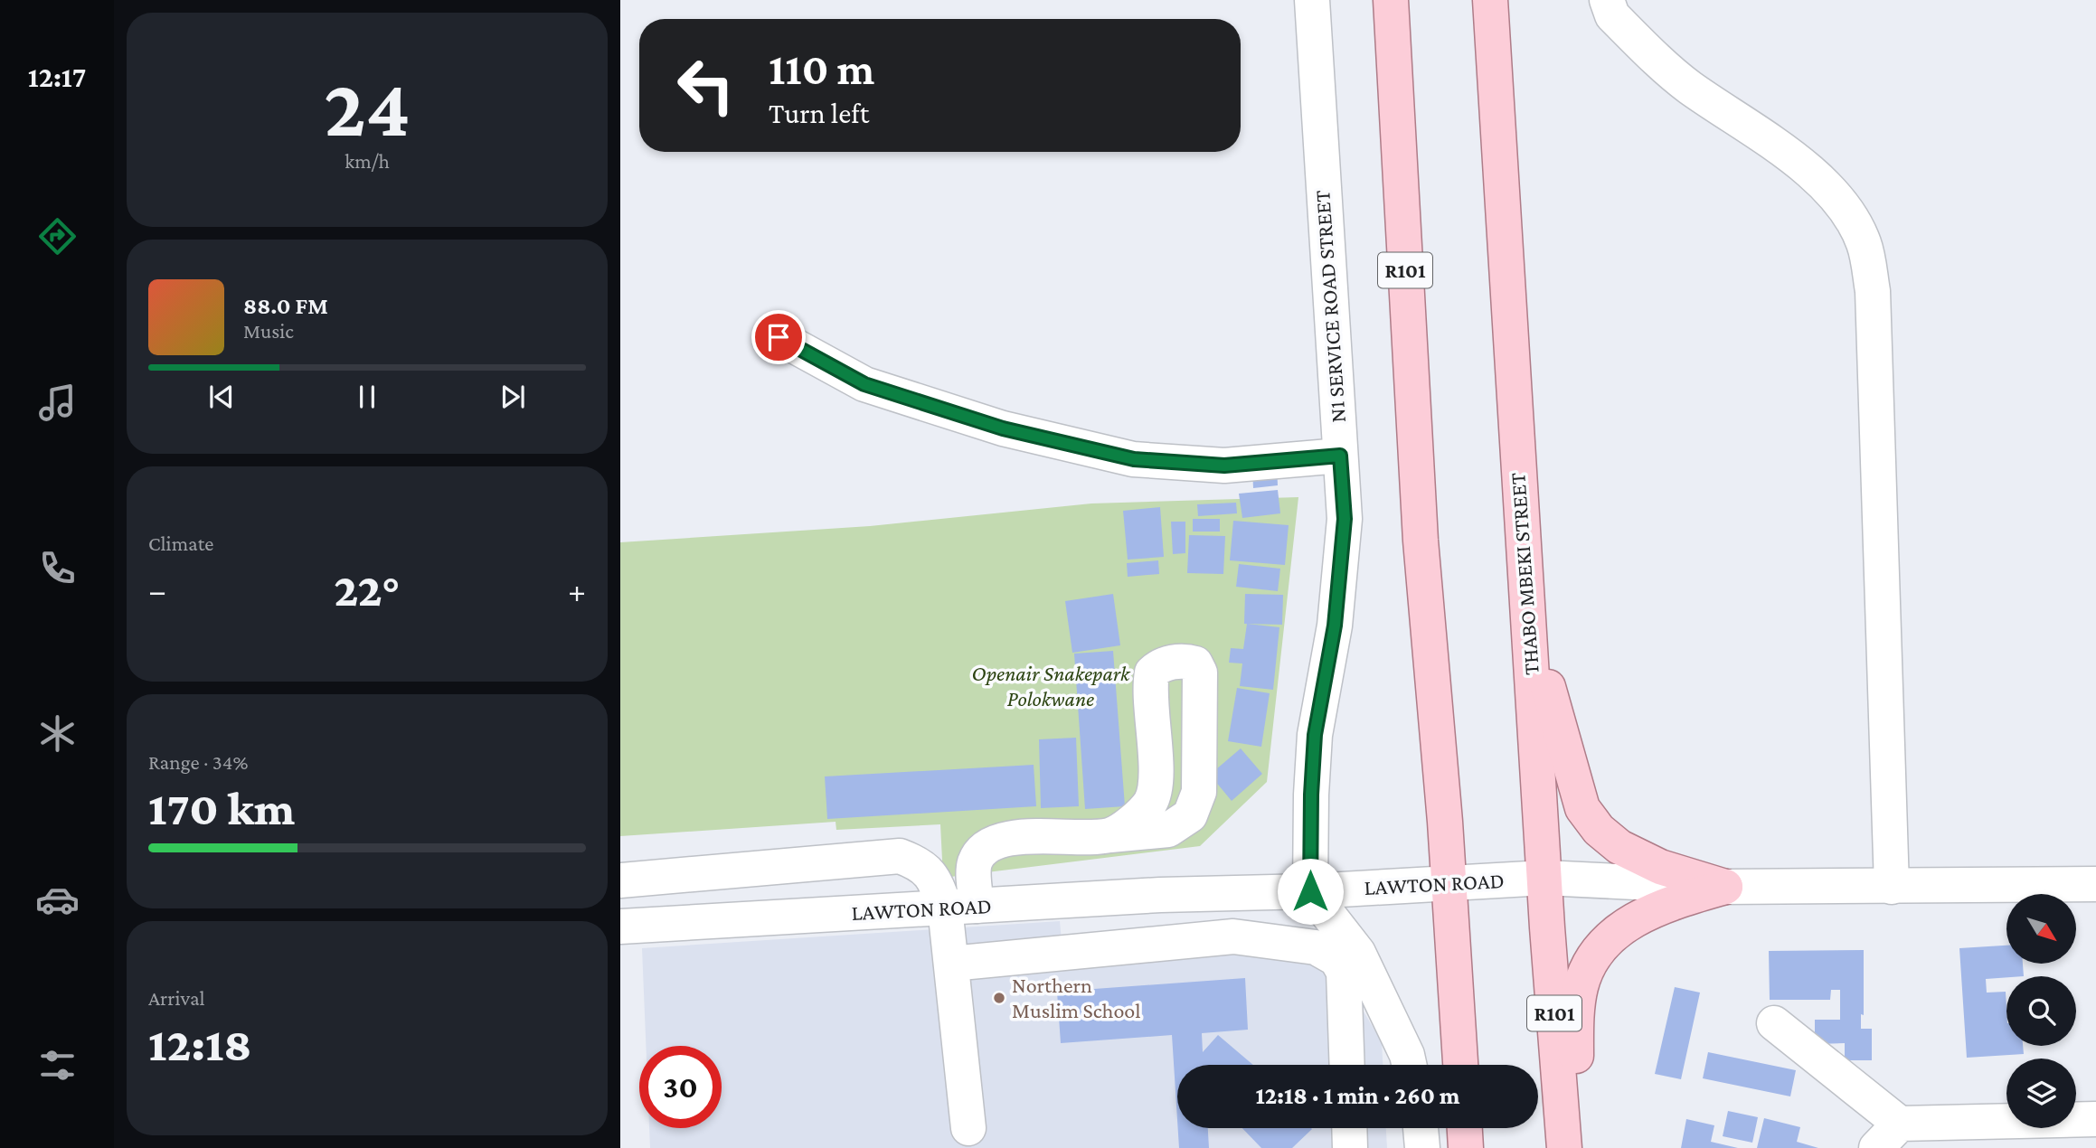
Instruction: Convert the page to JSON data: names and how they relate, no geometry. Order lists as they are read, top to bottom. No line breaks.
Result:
{"streets":{"main road":["R101","THABO MBEKI STREET"],"street":["N1 SERVICE ROAD STREET","LAWTON ROAD"]},"crossings":[["R101","LAWTON ROAD"],["N1 SERVICE ROAD STREET","LAWTON ROAD"],["THABO MBEKI STREET","LAWTON ROAD"]],"parks":["Openair Snakepark Polokwane"],"places":["Northern Muslim School"],"north":"bottom right","page":{"tabs":"12:17","tile":[["24","km/h"],"Climate",["Range · 34%","170 km"],["Arrival","12:18"]],"turn":["110 m","Turn left"],"song":["88.0 FM","Music"],"heat":["−","22°","+"],"limit":"30","trip":"12:18 · 1 min · 260 m"}}
